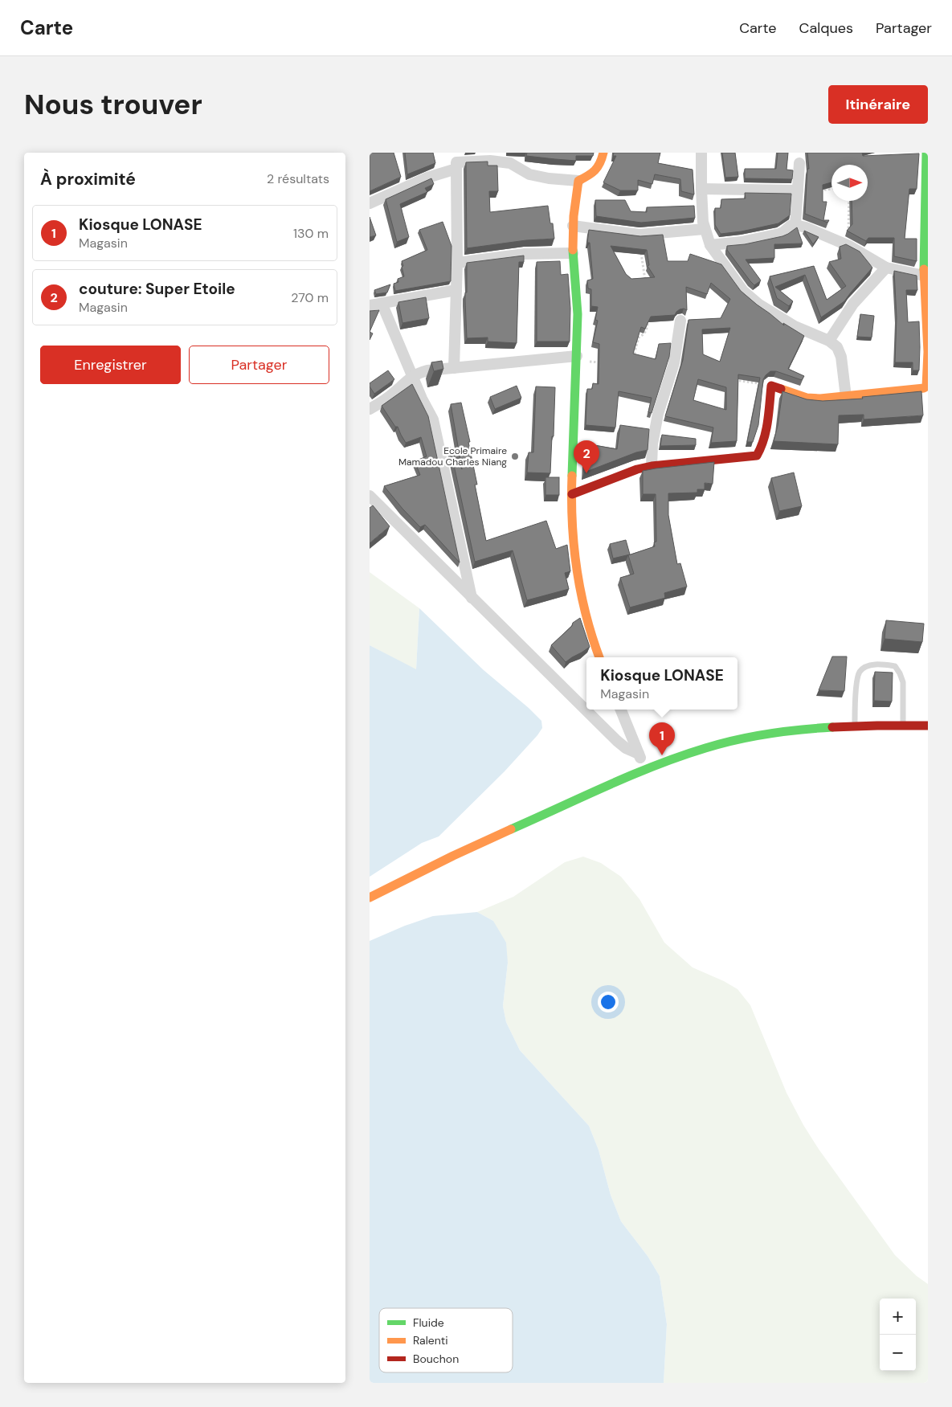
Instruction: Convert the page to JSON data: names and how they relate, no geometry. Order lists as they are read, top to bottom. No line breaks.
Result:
{"places":["Ecole Primaire Mamadou Charles Niang"],"legend":["Fluide","Ralenti","Bouchon"],"north":"right","page":{"header":"Carte","nav":["Carte","Calques","Partager"],"buttons":["Itinéraire",["Enregistrer","Partager"]],"title":"Nous trouver","heading":["À proximité","2 résultats"],"list":[{"mark":"1","name":"Kiosque LONASE","note":"Magasin","value":"130 m"},{"mark":"2","name":"couture: Super Etoile","note":"Magasin","value":"270 m"}],"pins":["2","1"],"popup":["Kiosque LONASE","Magasin"],"map_buttons":["+","−"]}}
